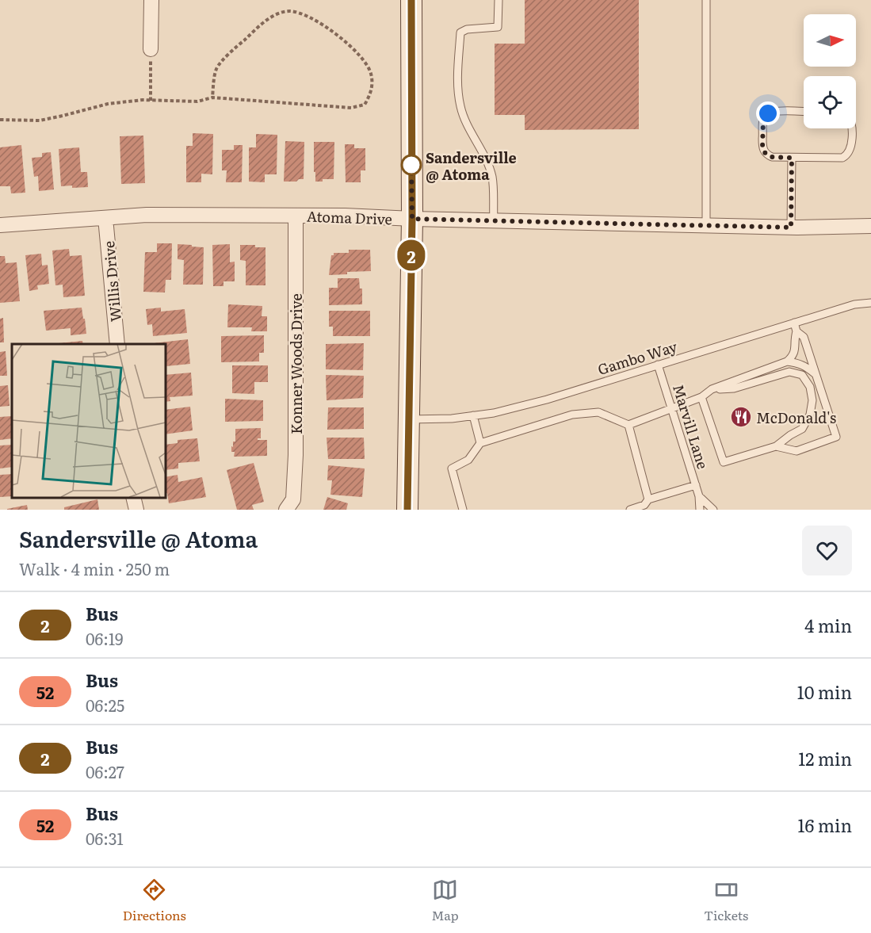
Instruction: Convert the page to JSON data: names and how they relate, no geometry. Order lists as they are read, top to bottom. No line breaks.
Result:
{"streets":{"street":["Atoma Drive","Willis Drive","Konner Woods Drive"],"lane":["Gambo Way","Marvill Lane"]},"crossings":[["Atoma Drive","Willis Drive"],["Atoma Drive","Konner Woods Drive"],["Gambo Way","Marvill Lane"]],"places":{"other":["Sandersville @ Atoma"],"restaurant":["McDonald's"]},"lines":["bus line 2"],"north":"right","page":{"on_map":"2","heading":["Sandersville @ Atoma","Walk · 4 min · 250 m"],"list":[{"mark":"2","name":"Bus","note":"06:19","value":"4 min"},{"mark":"52","name":"Bus","note":"06:25","value":"10 min"},{"mark":"2","name":"Bus","note":"06:27","value":"12 min"},{"mark":"52","name":"Bus","note":"06:31","value":"16 min"}],"tabs":["Directions","Map","Tickets"]}}
